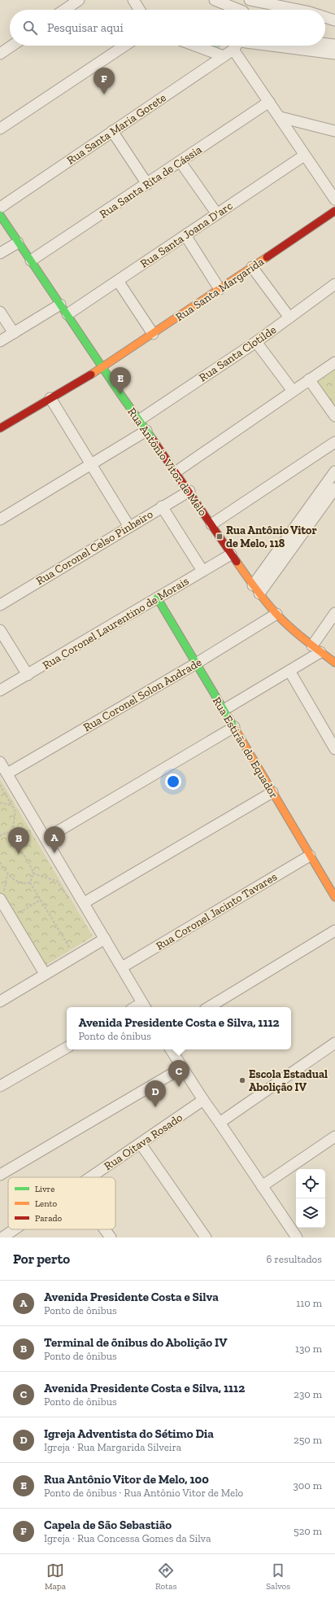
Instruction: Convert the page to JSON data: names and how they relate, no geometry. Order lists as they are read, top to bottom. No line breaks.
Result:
{"streets":{"street":["Rua Santa Maria Gorete","Rua Santa Rita de Cássia","Rua Santa Joana D'arc","Rua Santa Margarida","Rua Santa Clotilde","Rua Antônio Vitor de Melo","Rua Coronel Celso Pinheiro","Rua Coronel Laurentino de Morais","Rua Coronel Solon Andrade","Rua Estirão do Equador","Rua Coronel Jacinto Tavares","Rua Oitava Rosado"]},"crossings":[["Rua Santa Rita de Cássia","Rua Antônio Vitor de Melo"],["Rua Santa Joana D'arc","Rua Antônio Vitor de Melo"],["Rua Santa Margarida","Rua Antônio Vitor de Melo"],["Rua Santa Clotilde","Rua Antônio Vitor de Melo"],["Rua Antônio Vitor de Melo","Rua Coronel Celso Pinheiro"],["Rua Antônio Vitor de Melo","Rua Coronel Laurentino de Morais"],["Rua Antônio Vitor de Melo","Rua Coronel Solon Andrade"],["Rua Coronel Laurentino de Morais","Rua Estirão do Equador"],["Rua Coronel Solon Andrade","Rua Estirão do Equador"],["Rua Estirão do Equador","Rua Coronel Jacinto Tavares"]],"places":{"transit":["Rua Antônio Vitor de Melo, 118"],"other":["Escola Estadual Abolição IV"]},"legend":["Livre","Lento","Parado"],"page":{"search":"Pesquisar aqui","pins":["F","E","A","B","C","D"],"popup":["Avenida Presidente Costa e Silva, 1112","Ponto de ônibus"],"heading":["Por perto","6 resultados"],"list":[{"mark":"A","name":"Avenida Presidente Costa e Silva","note":"Ponto de ônibus","value":"110 m"},{"mark":"B","name":"Terminal de õnibus do Abolição IV","note":"Ponto de ônibus","value":"130 m"},{"mark":"C","name":"Avenida Presidente Costa e Silva, 1112","note":"Ponto de ônibus","value":"230 m"},{"mark":"D","name":"Igreja Adventista do Sétimo Dia","note":"Igreja · Rua Margarida Silveira","value":"250 m"},{"mark":"E","name":"Rua Antônio Vitor de Melo, 100","note":"Ponto de ônibus · Rua Antônio Vitor de Melo","value":"300 m"},{"mark":"F","name":"Capela de São Sebastião","note":"Igreja · Rua Concessa Gomes da Silva","value":"520 m"}],"nav":["Mapa","Rotas","Salvos"]}}
